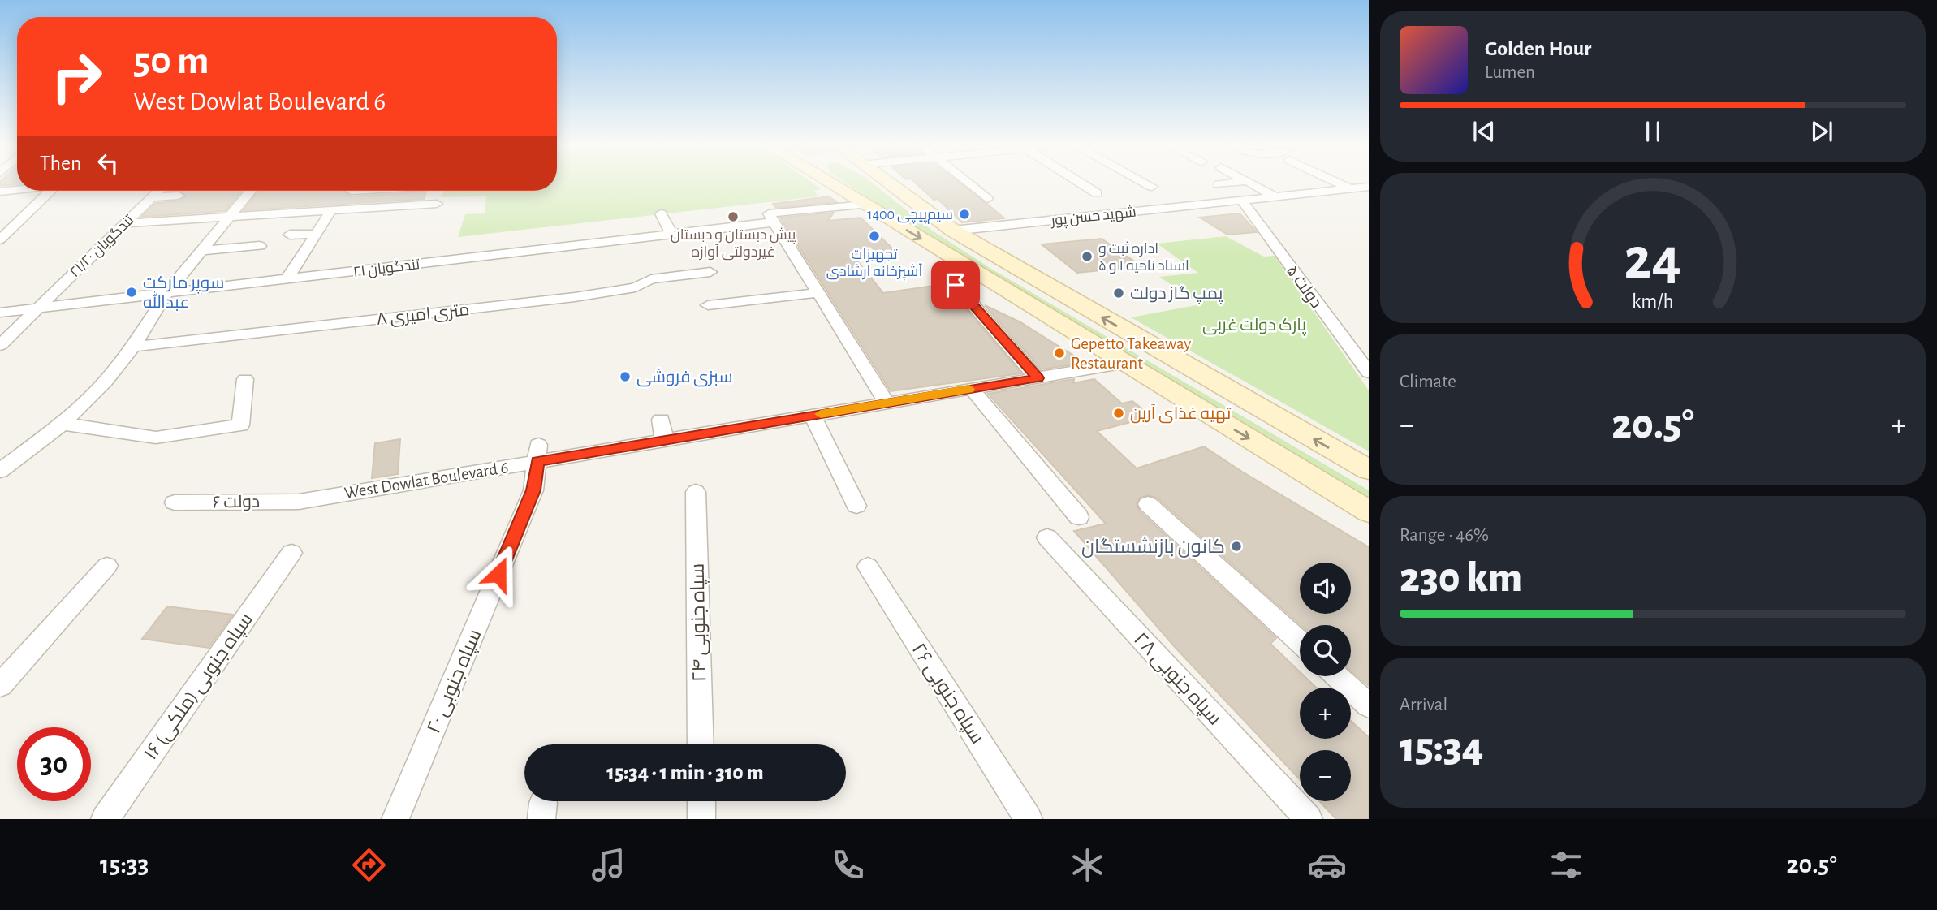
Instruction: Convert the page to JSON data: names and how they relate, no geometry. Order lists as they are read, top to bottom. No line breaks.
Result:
{"streets":{"street":["شهید حسن پور","۲۱/۲۰ تندگویان","۲۱ تندگویان","۵ دولت","۸ متری امیری","West Dowlat Boulevard 6","۶ دولت","۲۴ سپاه جنوبی","۲۸ سپاه جنوبی","۲۰ سپاه جنوبی","۱۶ سپاه جنوبی (ملکی)","۲۶ سپاه جنوبی"]},"crossings":[["شهید حسن پور","۵ دولت"],["۲۱/۲۰ تندگویان","۲۱ تندگویان"],["West Dowlat Boulevard 6","۶ دولت"],["West Dowlat Boulevard 6","۲۰ سپاه جنوبی"]],"parks":["پارک دولت غربی"],"places":["سیم‌پیچی 1400","پیش دبستان و دبستان غیردولتی آوازه","تجهیزات آشپزخانه ارشادی","اداره ثبت و اسناد ناحیه ۱ و ۵","سوپر مارکت عبدالله","پمپ گاز دولت","Gepetto Takeaway Restaurant","سبزی فروشی","تهیه غذای آرین","کانون بازنشستگان"],"page":{"turn":["50 m","West Dowlat Boulevard 6"],"song":["Golden Hour","Lumen"],"then":"Then","tile":["Climate",["Range · 46%","230 km"],["Arrival","15:34"]],"heat":["−","20.5°","+"],"map_buttons":["+","−"],"limit":"30","trip":"15:34 · 1 min · 310 m","tabs":["15:33","20.5°"],"gauge":["24","km/h"]}}
